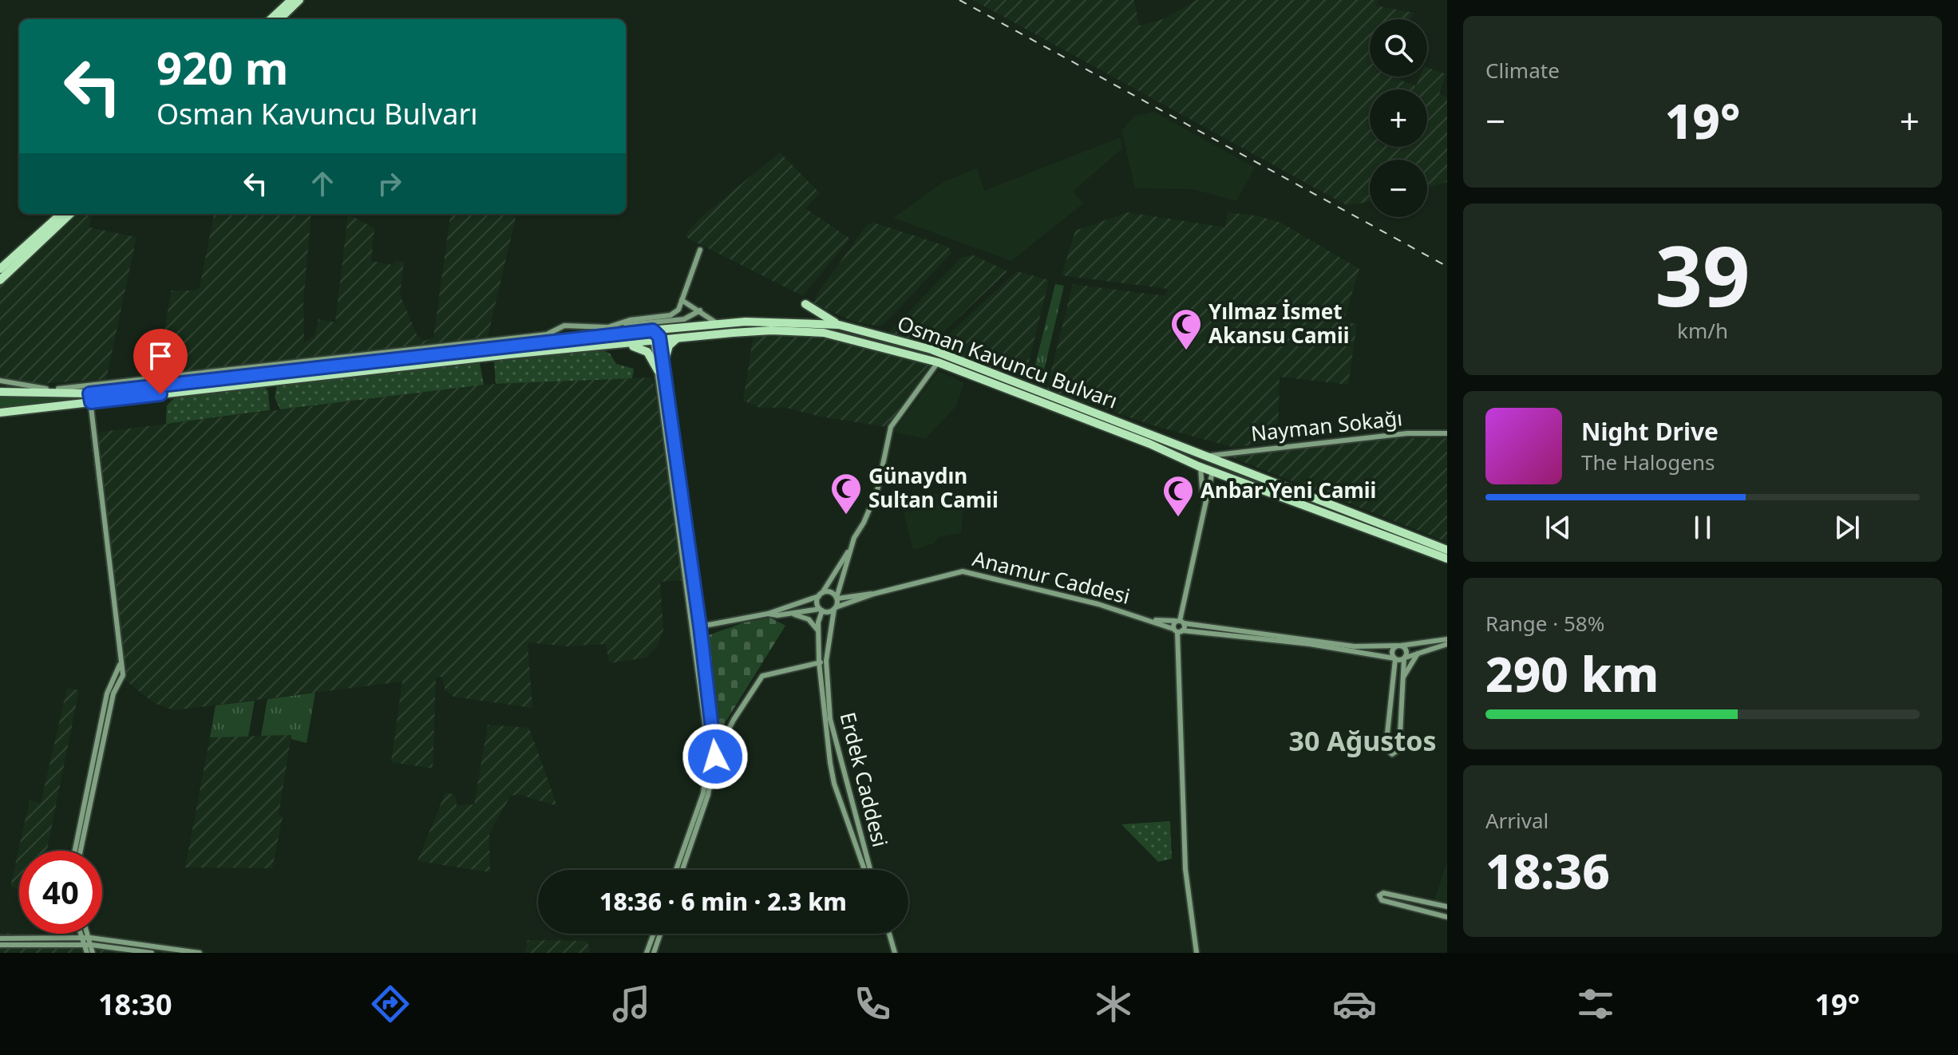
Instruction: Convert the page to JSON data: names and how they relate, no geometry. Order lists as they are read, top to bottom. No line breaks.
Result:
{"streets":{"highway":["Osman Kavuncu Bulvarı"],"street":["Nayman Sokağı","Anamur Caddesi","Erdek Caddesi"]},"crossings":[["Osman Kavuncu Bulvarı","Nayman Sokağı"]],"districts":["30 Ağustos"],"places":{"mosque":["Yılmaz İsmet Akansu Camii","Günaydın Sultan Camii","Anbar Yeni Camii"]},"page":{"tile":["Climate",["39","km/h"],["Range · 58%","290 km"],["Arrival","18:36"]],"map_buttons":["+","−"],"turn":["920 m","Osman Kavuncu Bulvarı"],"heat":["−","19°","+"],"song":["Night Drive","The Halogens"],"limit":"40","trip":"18:36 · 6 min · 2.3 km","tabs":["18:30","19°"]}}
